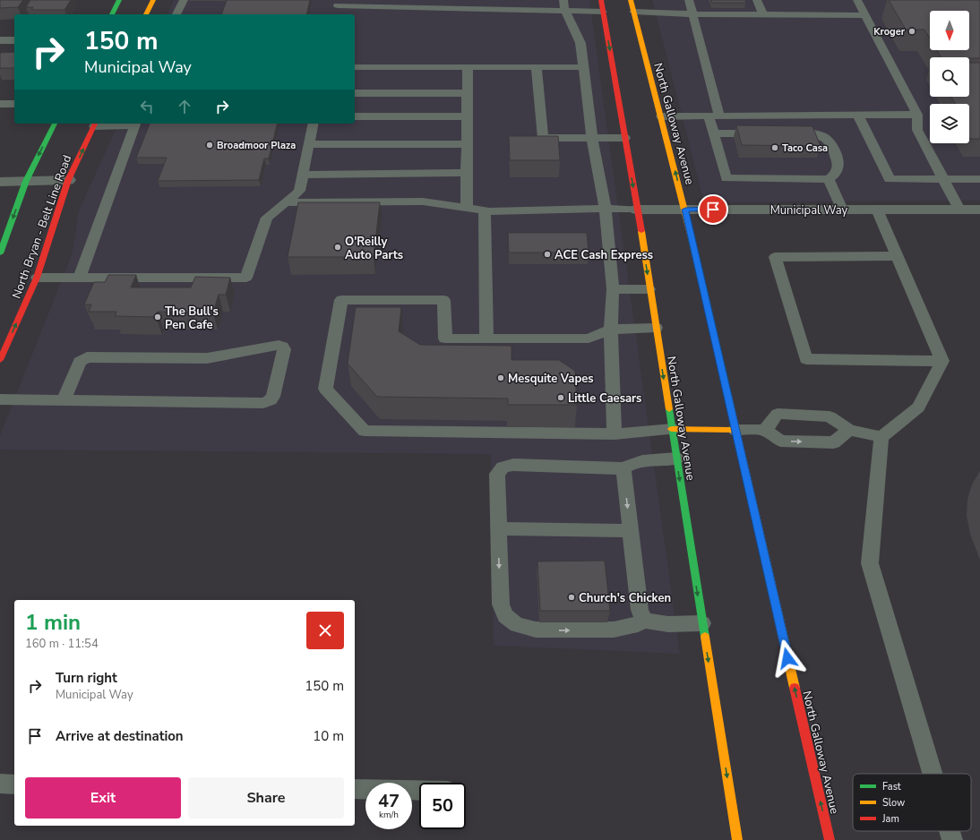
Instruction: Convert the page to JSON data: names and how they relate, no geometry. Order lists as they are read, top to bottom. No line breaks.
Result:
{"streets":{"main road":["North Galloway Avenue","North Bryan - Belt Line Road"],"street":["Municipal Way"]},"crossings":[["North Galloway Avenue","Municipal Way"]],"one_way":["North Bryan - Belt Line Road"],"places":["Kroger","Broadmoor Plaza","Taco Casa","O'Reilly Auto Parts","ACE Cash Express","The Bull's Pen Cafe","Mesquite Vapes","Little Caesars","Church's Chicken"],"legend":["Fast","Slow","Jam"],"north":"bottom","page":{"turn":["150 m","Municipal Way"],"heading":["1 min","160 m · 11:54"],"list":[{"name":"Turn right","note":"Municipal Way","value":"150 m"},{"name":"Arrive at destination","value":"10 m"}],"buttons":["Exit","Share"],"speed":"47 km/h","limit":"50"}}
